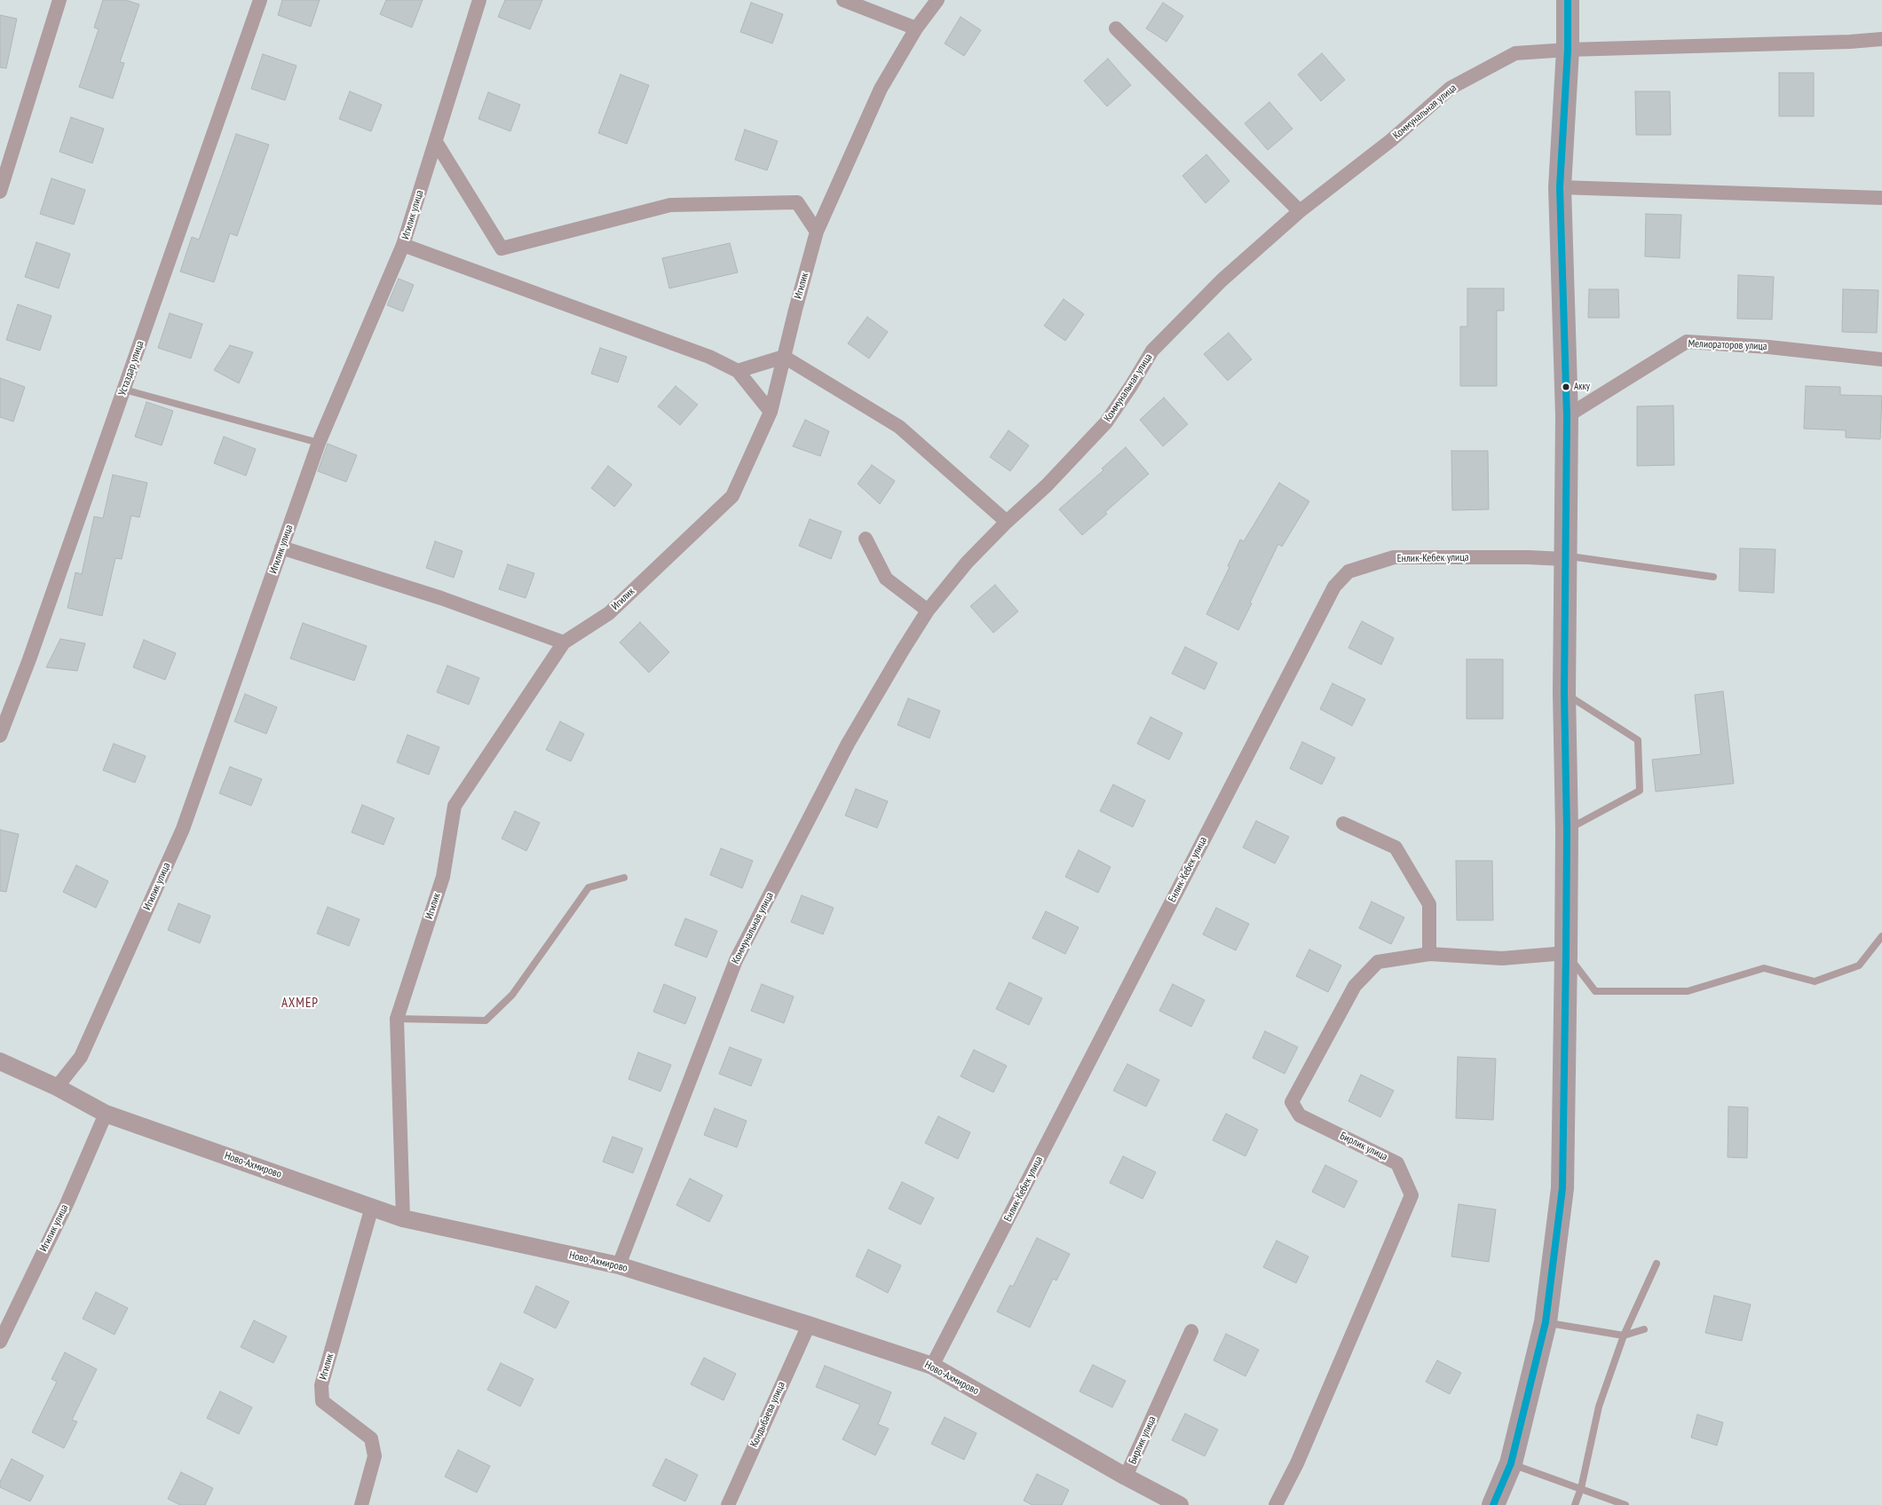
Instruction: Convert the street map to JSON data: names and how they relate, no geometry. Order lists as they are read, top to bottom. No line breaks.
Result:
{"streets":{"street":["Коммунальная улица","Игилик улица","Игилик","Мелиораторов улица","Устаздар улица","Енлик-Кебек улица","Бирлик улица","Ново-Ахмирово","Кондыбаева улица"]},"crossings":[["Коммунальная улица","Ново-Ахмирово"],["Игилик улица","Ново-Ахмирово"],["Игилик","Ново-Ахмирово"],["Енлик-Кебек улица","Ново-Ахмирово"],["Бирлик улица","Ново-Ахмирово"],["Ново-Ахмирово","Кондыбаева улица"]],"districts":["АХМЕР"],"places":["Акку"]}
